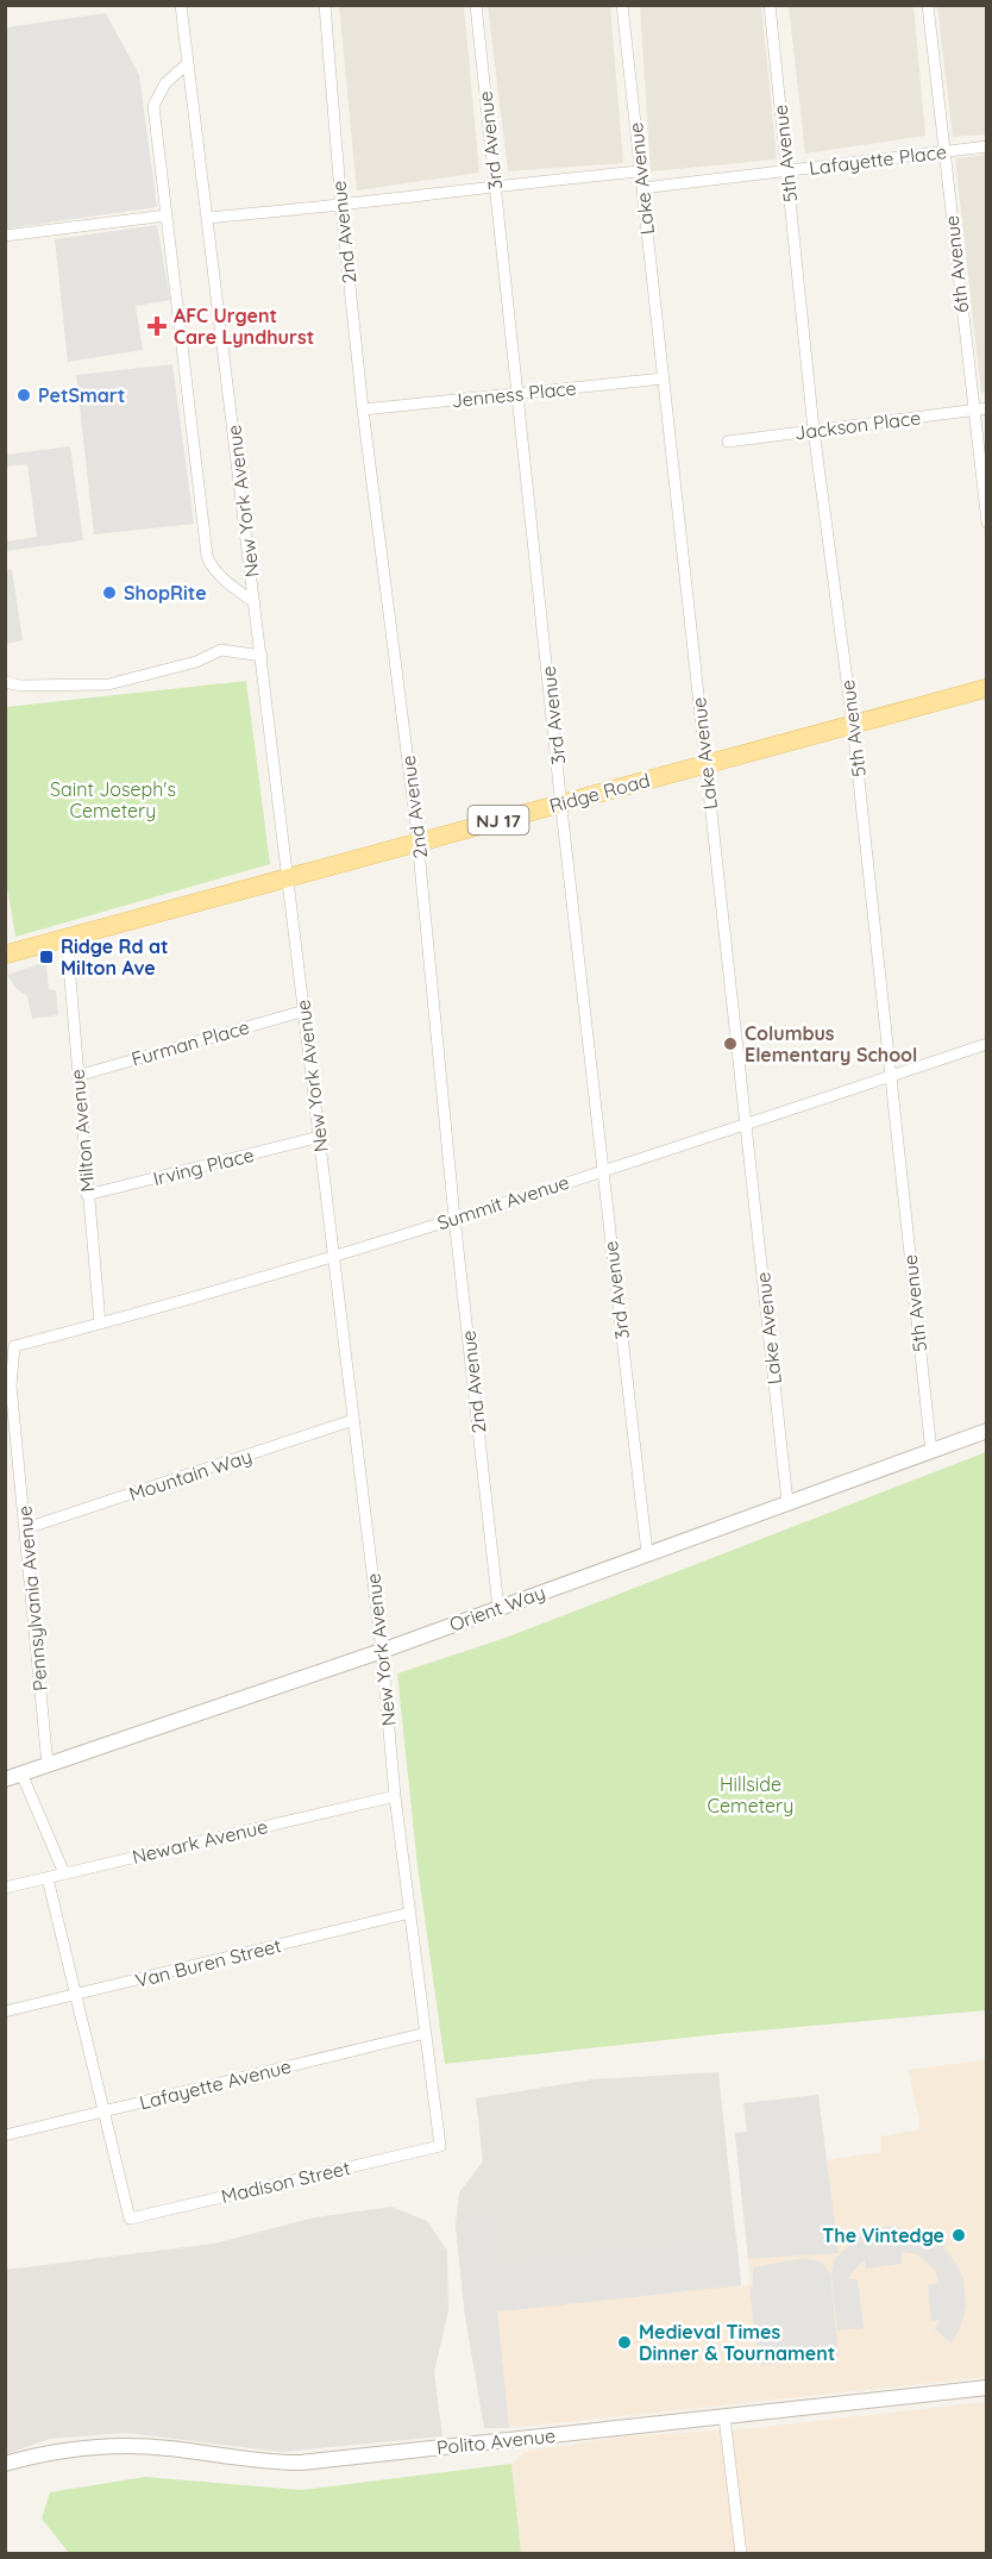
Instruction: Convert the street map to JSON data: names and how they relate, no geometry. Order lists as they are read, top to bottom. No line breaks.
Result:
{"streets":{"main road":["Ridge Road","NJ 17"],"street":["3rd Avenue","5th Avenue","Lafayette Place","Lake Avenue","2nd Avenue","6th Avenue","Jenness Place","Jackson Place","New York Avenue","Furman Place","Milton Avenue","Irving Place","Summit Avenue","Mountain Way","Pennsylvania Avenue","Orient Way","Newark Avenue","Van Buren Street","Lafayette Avenue","Madison Street","Polito Avenue"]},"crossings":[["3rd Avenue","Jenness Place"],["3rd Avenue","Ridge Road"],["3rd Avenue","Summit Avenue"],["3rd Avenue","Orient Way"],["5th Avenue","Lafayette Place"],["5th Avenue","Jackson Place"],["5th Avenue","Ridge Road"],["5th Avenue","Summit Avenue"],["5th Avenue","Orient Way"],["Lafayette Place","Lake Avenue"],["Lafayette Place","6th Avenue"],["Lake Avenue","Jenness Place"],["Lake Avenue","Ridge Road"],["Lake Avenue","Summit Avenue"],["Lake Avenue","Orient Way"],["2nd Avenue","Jenness Place"],["2nd Avenue","Ridge Road"],["2nd Avenue","Summit Avenue"],["2nd Avenue","Orient Way"],["6th Avenue","Jackson Place"],["New York Avenue","Ridge Road"],["New York Avenue","Furman Place"],["New York Avenue","Irving Place"],["New York Avenue","Summit Avenue"],["New York Avenue","Mountain Way"],["New York Avenue","Orient Way"],["New York Avenue","Newark Avenue"],["New York Avenue","Van Buren Street"],["New York Avenue","Lafayette Avenue"],["New York Avenue","Madison Street"],["Ridge Road","Milton Avenue"],["Furman Place","Milton Avenue"],["Milton Avenue","Irving Place"],["Milton Avenue","Summit Avenue"],["Summit Avenue","Pennsylvania Avenue"],["Mountain Way","Pennsylvania Avenue"],["Pennsylvania Avenue","Orient Way"],["Lafayette Avenue","Madison Street"]],"parks":["Saint Joseph's Cemetery","Hillside Cemetery"],"places":{"health":["AFC Urgent Care Lyndhurst"],"other":["PetSmart","ShopRite","Columbus Elementary School","The Vintedge","Medieval Times Dinner & Tournament"],"transit":["Ridge Rd at Milton Ave"]}}
